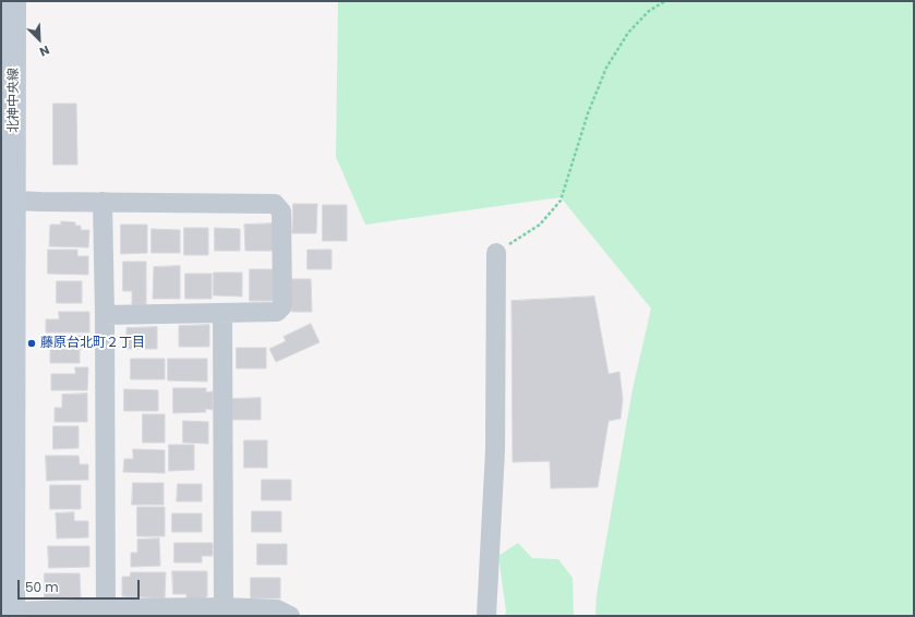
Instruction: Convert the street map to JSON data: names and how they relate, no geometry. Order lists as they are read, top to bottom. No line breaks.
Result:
{"streets":{"street":["北神中央線"]},"places":["藤原台北町２丁目"],"scale_bar":"50 m","north":"bottom right"}
